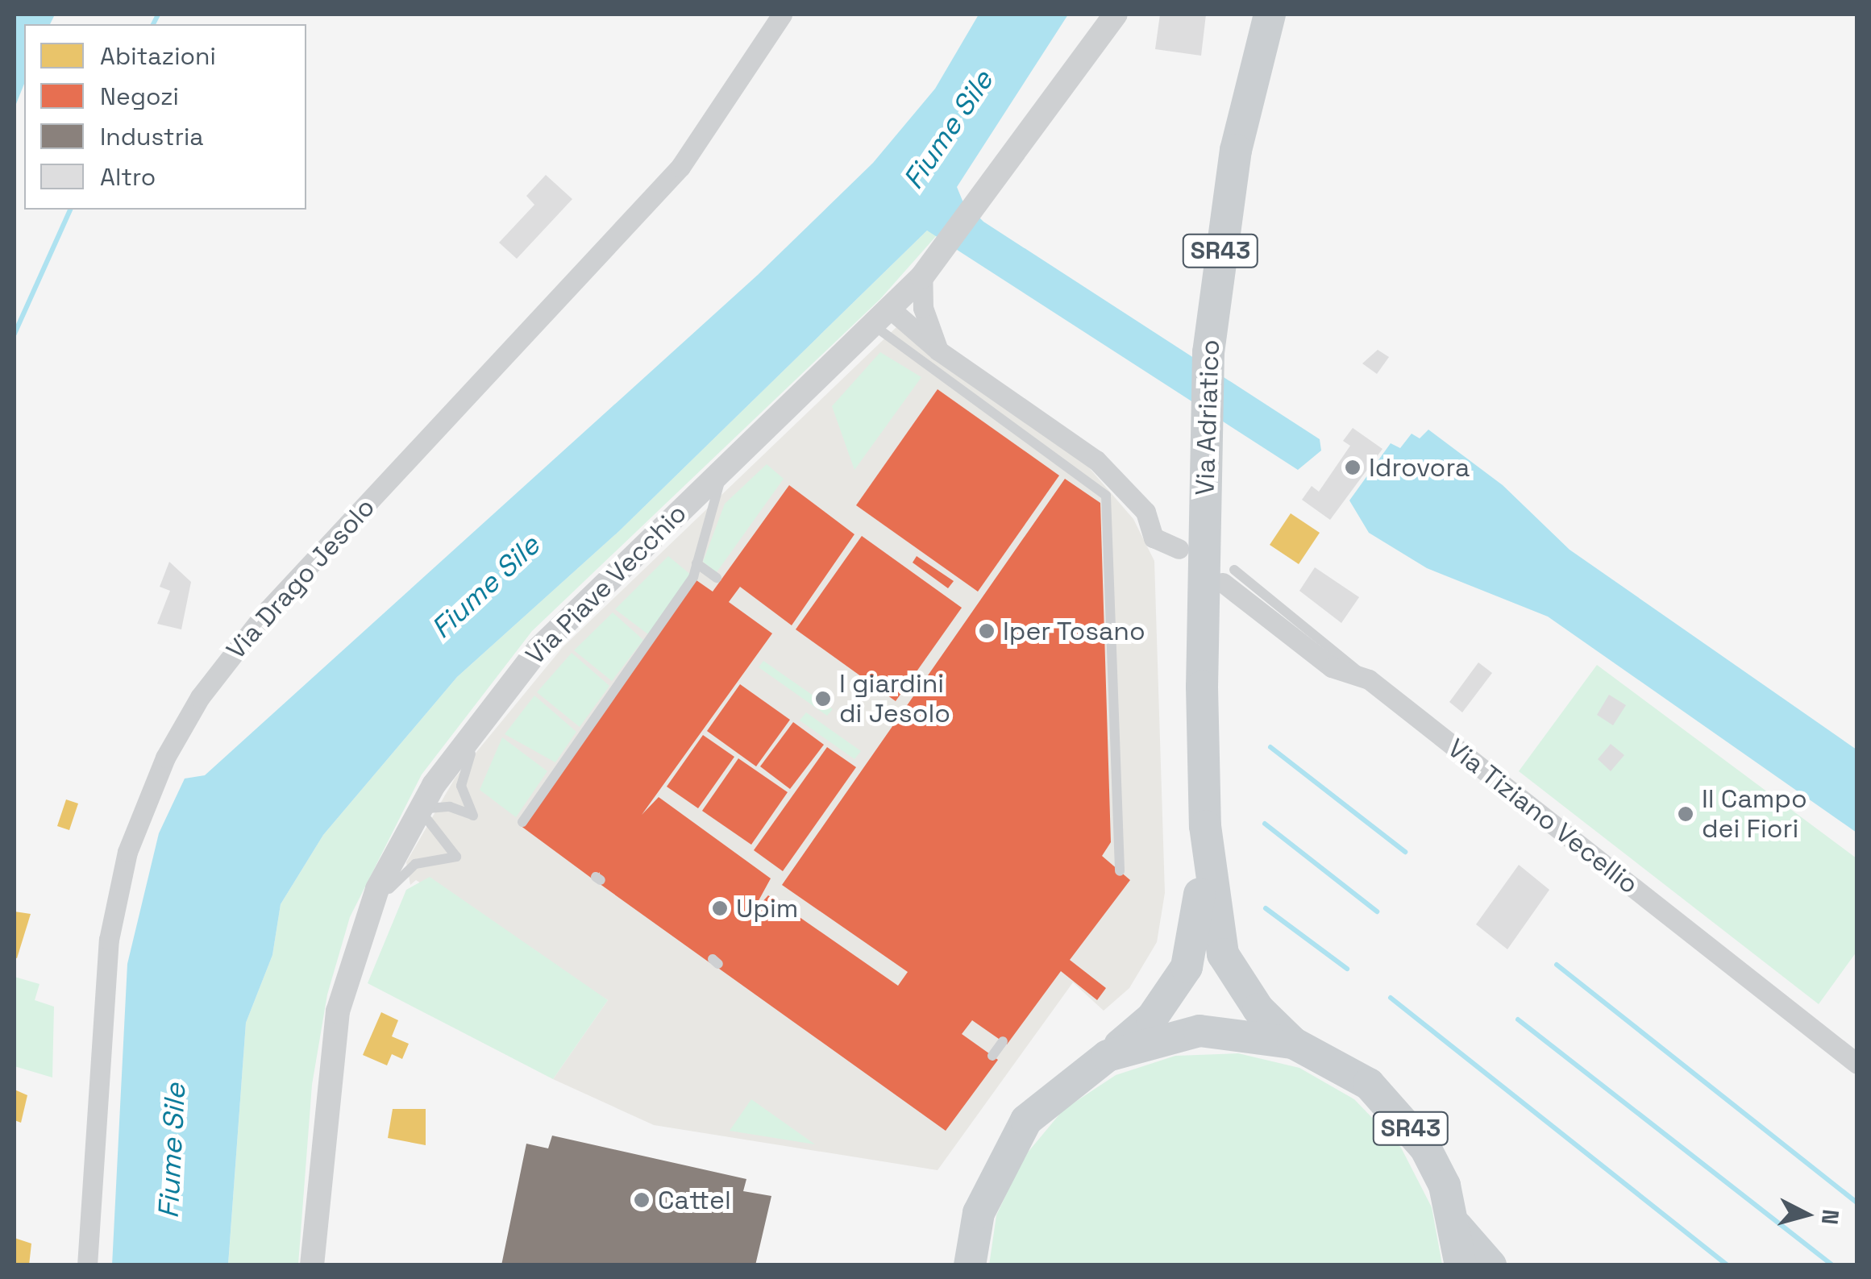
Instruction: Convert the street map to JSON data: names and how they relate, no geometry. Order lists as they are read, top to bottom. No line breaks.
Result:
{"streets":{"main road":["SR43","Via Adriatico"],"street":["Via Drago Jesolo","Via Piave Vecchio","Via Tiziano Vecellio"]},"crossings":[["SR43","Via Adriatico"]],"water":["Fiume Sile"],"places":["Idrovora","Iper Tosano","I giardini di Jesolo","Il Campo dei Fiori","Upim","Cattel"],"legend":["Abitazioni","Negozi","Industria","Altro"],"north":"right"}
